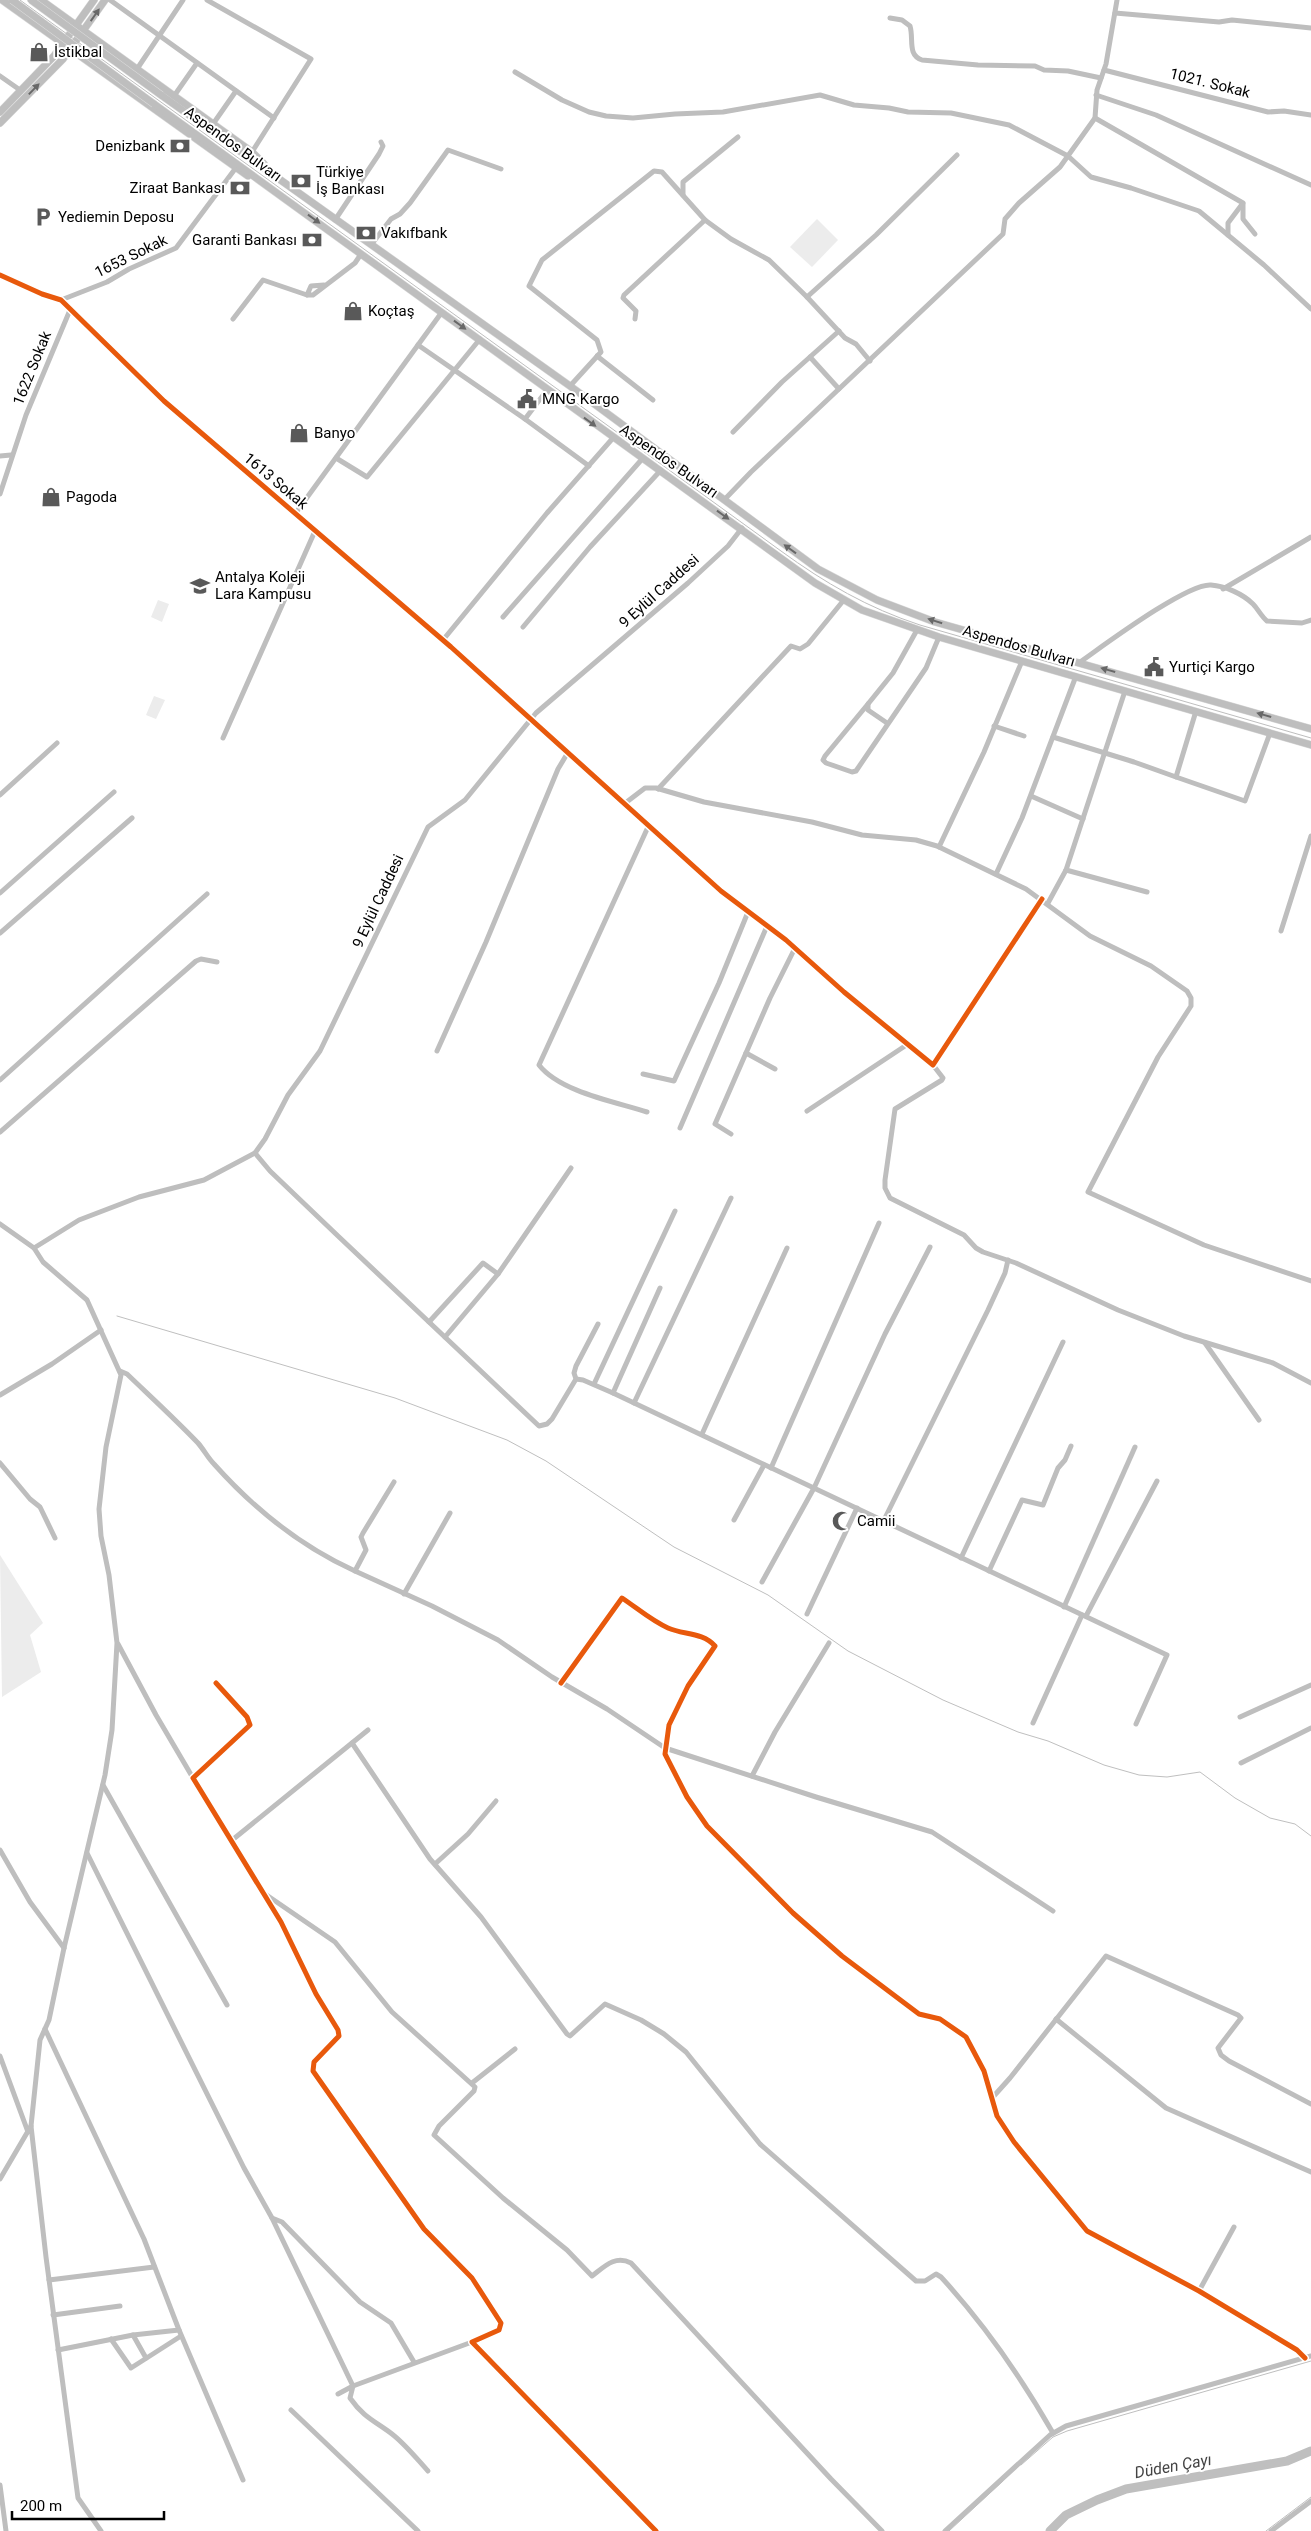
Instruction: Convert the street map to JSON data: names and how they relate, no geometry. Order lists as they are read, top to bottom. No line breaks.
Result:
{"streets":{"main road":["Aspendos Bulvarı"],"street":["1021. Sokak","1653 Sokak","1622 Sokak","1613 Sokak","9 Eylül Caddesi"]},"crossings":[["Aspendos Bulvarı","9 Eylül Caddesi"],["1653 Sokak","1613 Sokak"],["1622 Sokak","1613 Sokak"],["1613 Sokak","9 Eylül Caddesi"]],"water":["Düden Çayı"],"places":{"shop":["İstikbal","Koçtaş","Banyo","Pagoda"],"bank":["Denizbank","Türkiye İş Bankası","Ziraat Bankası","Vakıfbank","Garanti Bankası"],"parking":["Yediemin Deposu"],"public building":["MNG Kargo","Yurtiçi Kargo"],"school or university":["Antalya Koleji Lara Kampusu"],"mosque":["Camii"]},"scale_bar":"200 m"}
